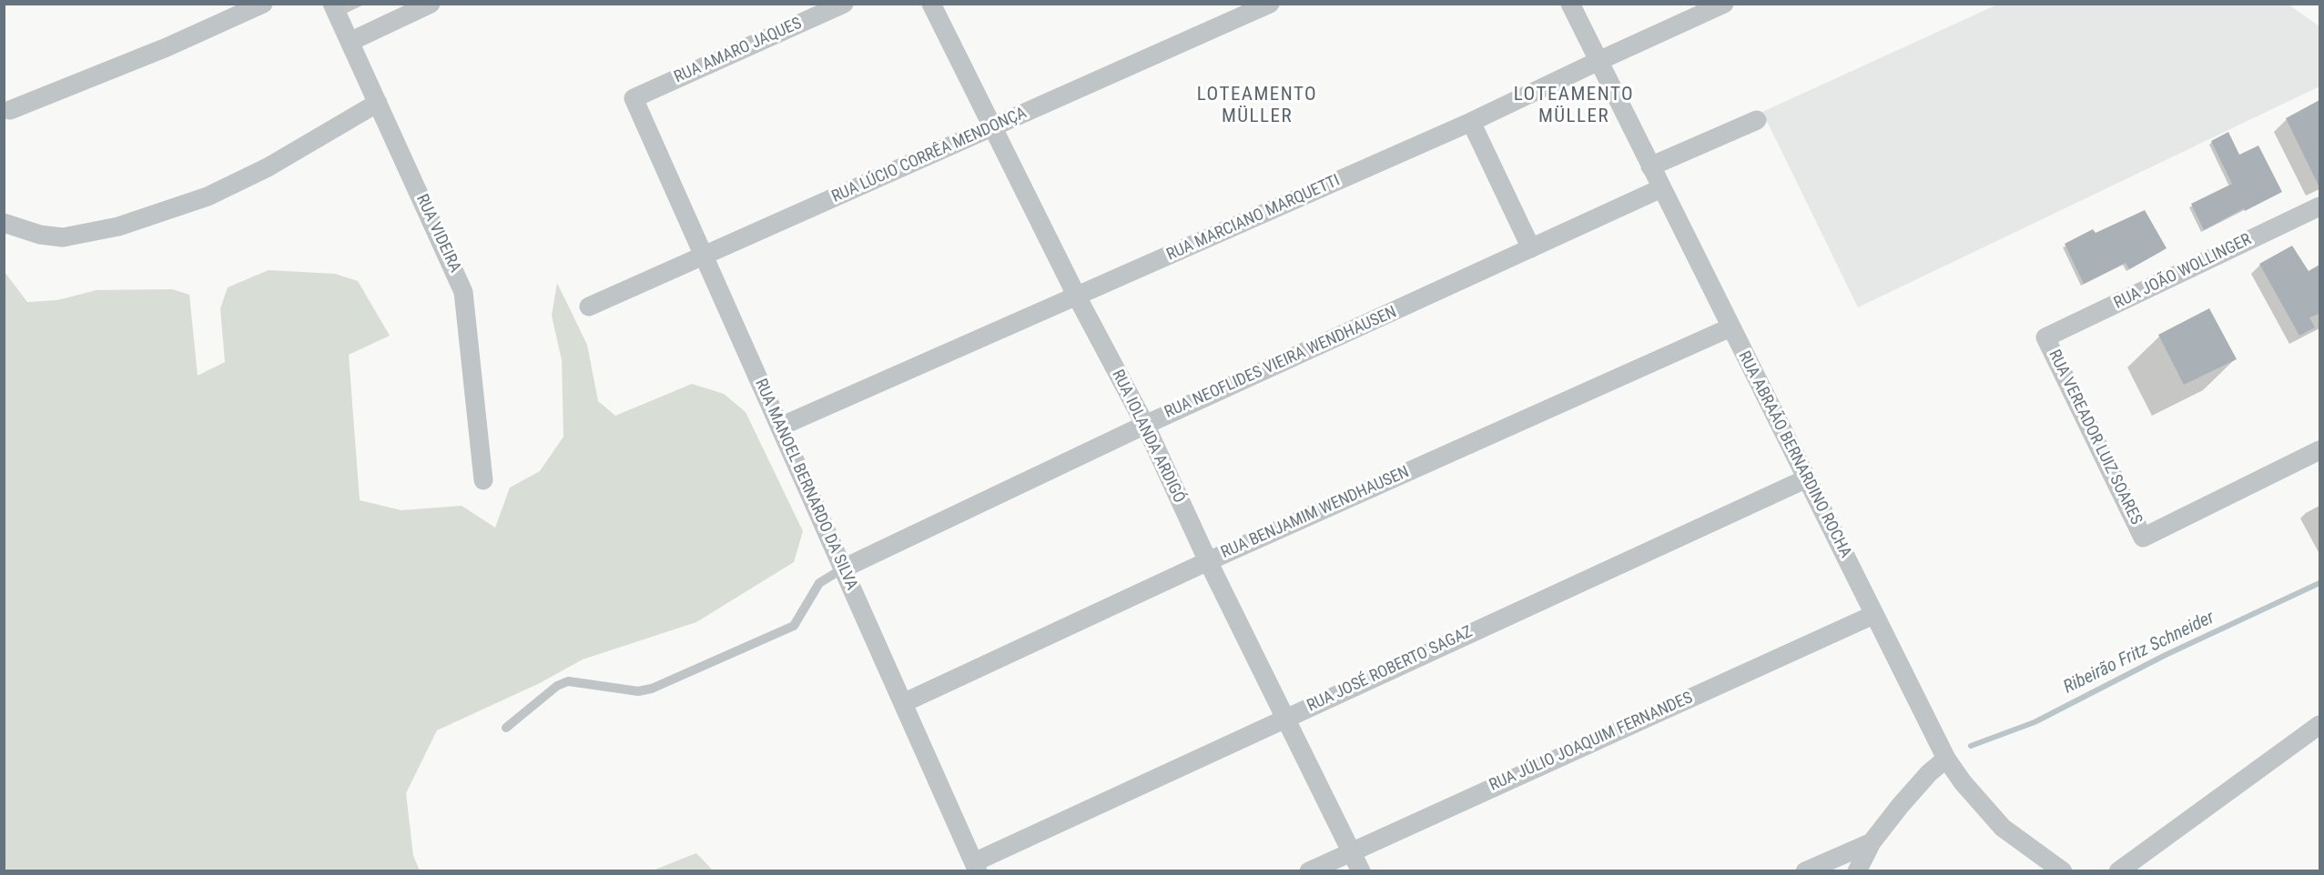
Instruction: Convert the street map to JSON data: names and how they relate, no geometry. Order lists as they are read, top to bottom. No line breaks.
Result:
{"streets":{"street":["RUA AMARO JAQUES","RUA LÚCIO CORRÊA MENDONÇA","RUA MARCIANO MARQUETTI","RUA VIDEIRA","RUA JOÃO WOLLINGER","RUA NEOFLIDES VIEIRA WENDHAUSEN","RUA IOLANDA ARDIGÓ","RUA VEREADOR LUIZ SOARES","RUA ABRAÃO BERNARDINO ROCHA","RUA MANOEL BERNARDO DA SILVA","RUA BENJAMIM WENDHAUSEN","RUA JOSÉ ROBERTO SAGAZ","RUA JÚLIO JOAQUIM FERNANDES"]},"crossings":[["RUA AMARO JAQUES","RUA MANOEL BERNARDO DA SILVA"],["RUA LÚCIO CORRÊA MENDONÇA","RUA IOLANDA ARDIGÓ"],["RUA LÚCIO CORRÊA MENDONÇA","RUA MANOEL BERNARDO DA SILVA"],["RUA MARCIANO MARQUETTI","RUA IOLANDA ARDIGÓ"],["RUA MARCIANO MARQUETTI","RUA ABRAÃO BERNARDINO ROCHA"],["RUA MARCIANO MARQUETTI","RUA MANOEL BERNARDO DA SILVA"],["RUA JOÃO WOLLINGER","RUA VEREADOR LUIZ SOARES"],["RUA NEOFLIDES VIEIRA WENDHAUSEN","RUA IOLANDA ARDIGÓ"],["RUA NEOFLIDES VIEIRA WENDHAUSEN","RUA ABRAÃO BERNARDINO ROCHA"],["RUA NEOFLIDES VIEIRA WENDHAUSEN","RUA MANOEL BERNARDO DA SILVA"],["RUA IOLANDA ARDIGÓ","RUA BENJAMIM WENDHAUSEN"],["RUA IOLANDA ARDIGÓ","RUA JOSÉ ROBERTO SAGAZ"],["RUA IOLANDA ARDIGÓ","RUA JÚLIO JOAQUIM FERNANDES"],["RUA ABRAÃO BERNARDINO ROCHA","RUA BENJAMIM WENDHAUSEN"],["RUA ABRAÃO BERNARDINO ROCHA","RUA JOSÉ ROBERTO SAGAZ"],["RUA ABRAÃO BERNARDINO ROCHA","RUA JÚLIO JOAQUIM FERNANDES"],["RUA MANOEL BERNARDO DA SILVA","RUA BENJAMIM WENDHAUSEN"],["RUA MANOEL BERNARDO DA SILVA","RUA JOSÉ ROBERTO SAGAZ"]],"districts":["LOTEAMENTO MÜLLER","LOTEAMENTO MÜLLER"],"water":["Ribeirão Fritz Schneider"]}
